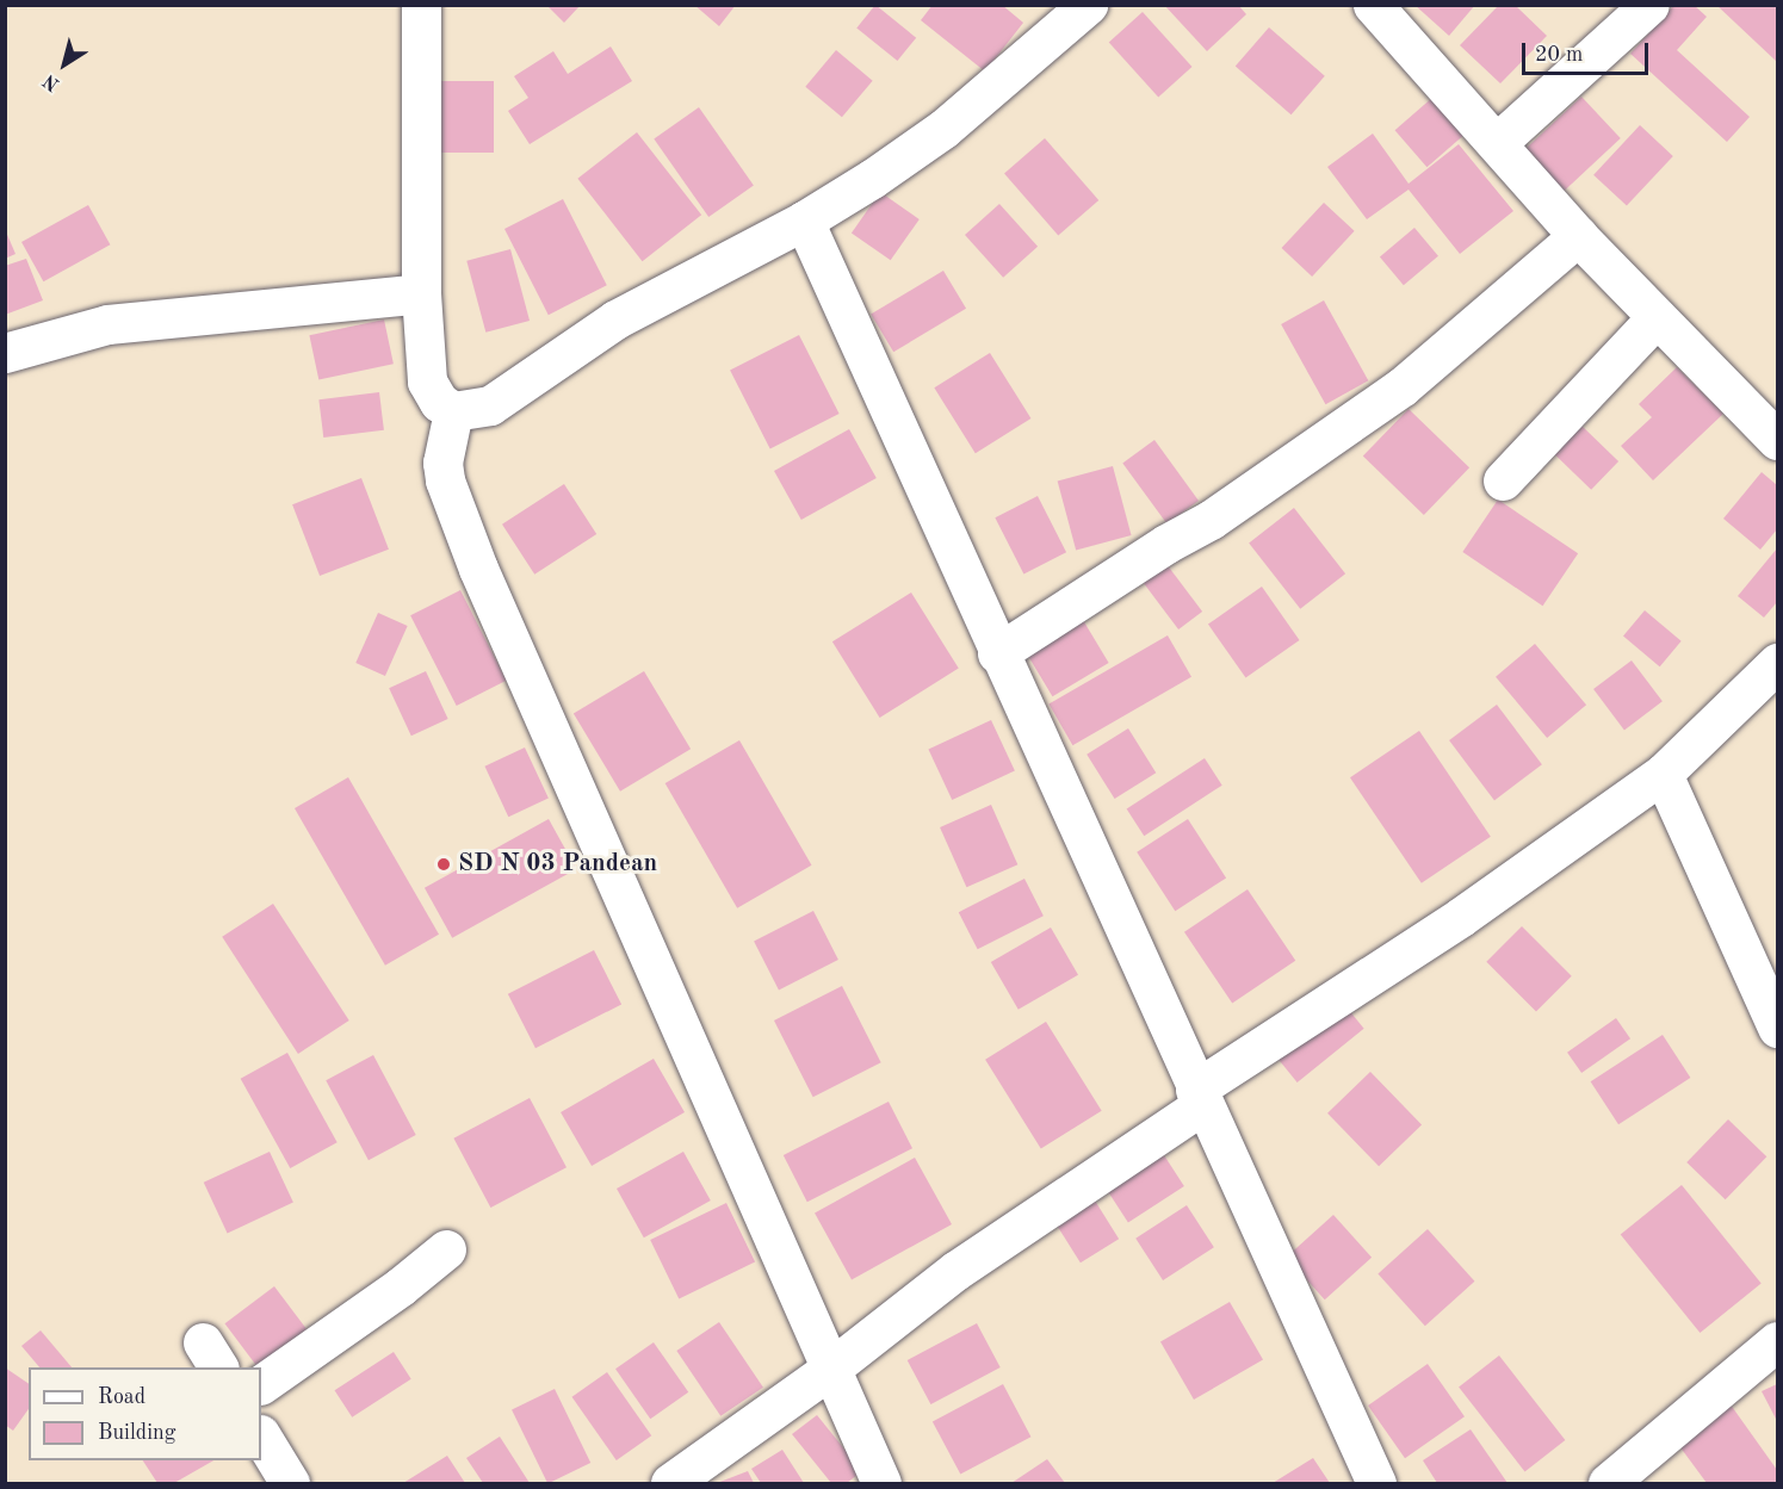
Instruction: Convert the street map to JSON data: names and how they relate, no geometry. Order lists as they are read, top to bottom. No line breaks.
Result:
{"places":["SD N 03 Pandean"],"legend":["Road","Building"],"scale_bar":"20 m","north":"bottom left"}
